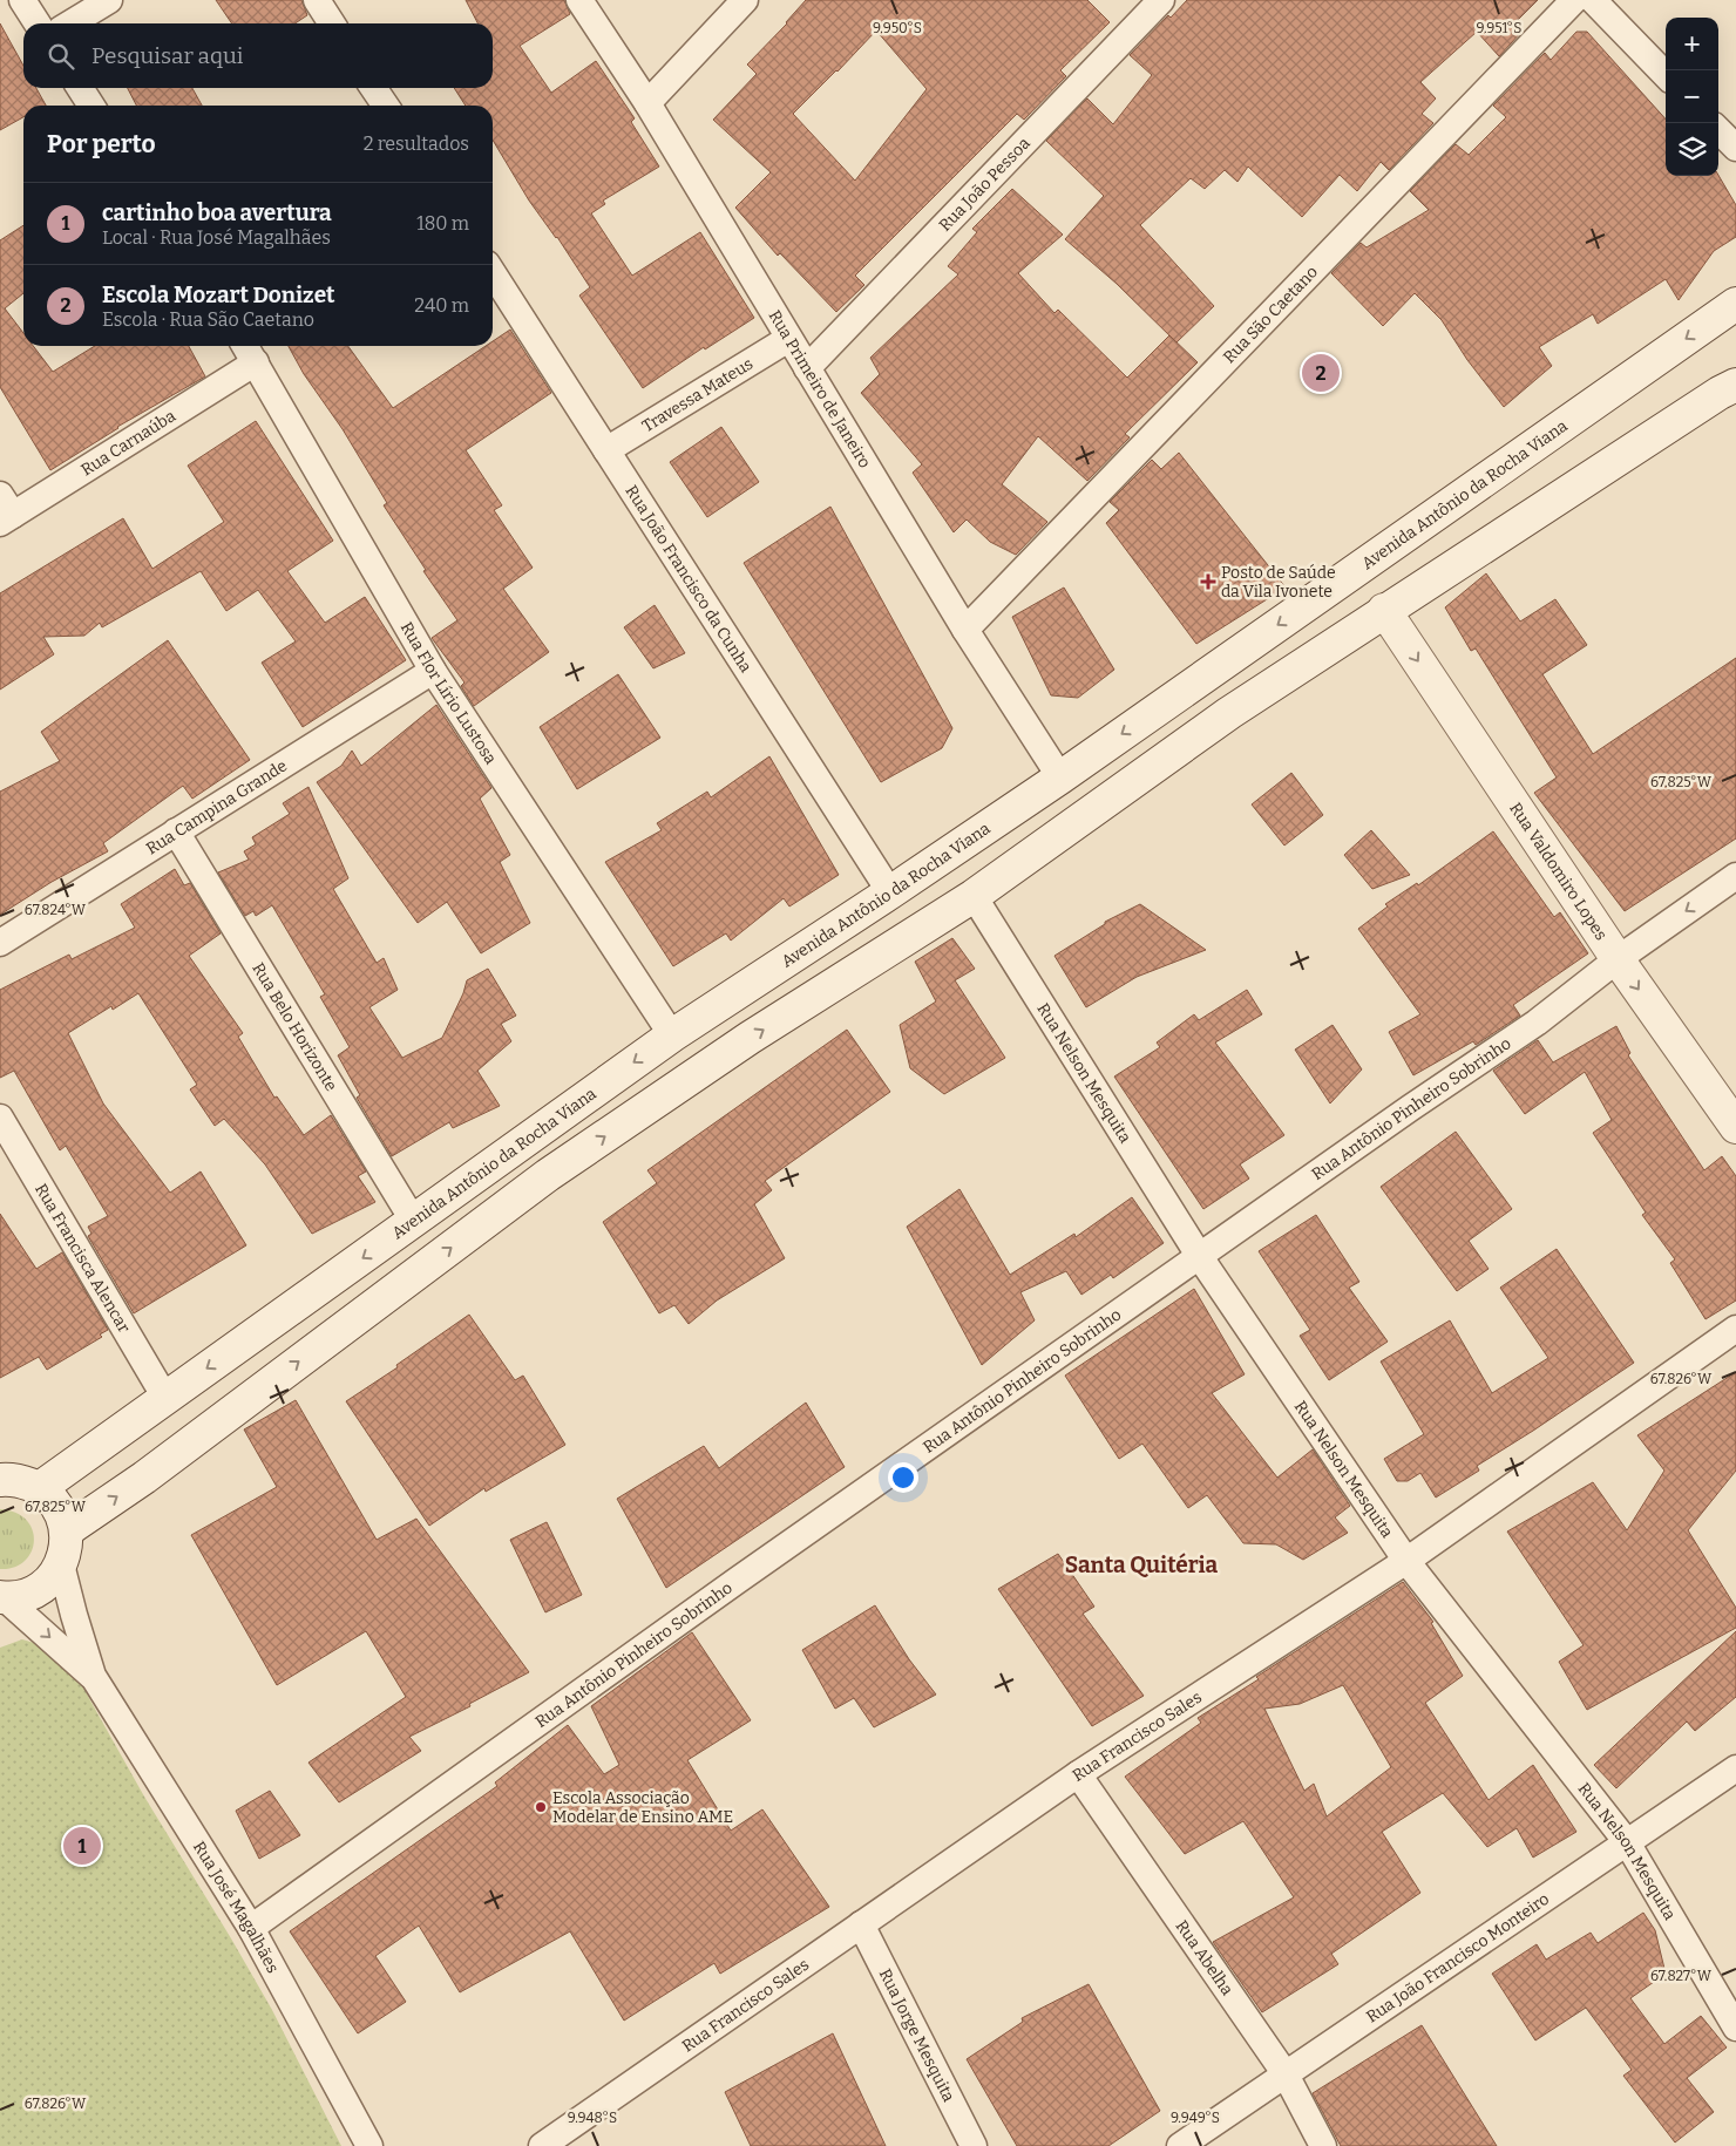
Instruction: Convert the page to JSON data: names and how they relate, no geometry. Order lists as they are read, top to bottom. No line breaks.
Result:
{"streets":{"main road":["Avenida Antônio da Rocha Viana","Rua Valdomiro Lopes"],"street":["Rua João Pessoa","Rua São Caetano","Rua Primeiro de Janeiro","Travessa Mateus","Rua Carnaúba","Rua João Francisco da Cunha","Rua Flor Lírio Lustosa","Rua Campina Grande","Rua Belo Horizonte","Rua Nelson Mesquita","Rua Antônio Pinheiro Sobrinho","Rua Francisca Alencar","Rua Francisco Sales","Rua José Magalhães","Rua Abelha","Rua João Francisco Monteiro","Rua Jorge Mesquita"]},"crossings":[["Rua João Pessoa","Rua Primeiro de Janeiro"],["Rua São Caetano","Rua Primeiro de Janeiro"],["Rua Primeiro de Janeiro","Travessa Mateus"],["Rua Primeiro de Janeiro","Avenida Antônio da Rocha Viana"],["Travessa Mateus","Rua João Francisco da Cunha"],["Rua Carnaúba","Rua Flor Lírio Lustosa"],["Avenida Antônio da Rocha Viana","Rua João Francisco da Cunha"],["Avenida Antônio da Rocha Viana","Rua Flor Lírio Lustosa"],["Avenida Antônio da Rocha Viana","Rua Belo Horizonte"],["Avenida Antônio da Rocha Viana","Rua Francisca Alencar"],["Rua Flor Lírio Lustosa","Rua Campina Grande"],["Rua Campina Grande","Rua Belo Horizonte"],["Rua Valdomiro Lopes","Rua Antônio Pinheiro Sobrinho"],["Rua Nelson Mesquita","Rua Antônio Pinheiro Sobrinho"],["Rua Nelson Mesquita","Rua Francisco Sales"],["Rua Nelson Mesquita","Rua João Francisco Monteiro"],["Rua Antônio Pinheiro Sobrinho","Rua José Magalhães"],["Rua Francisco Sales","Rua Abelha"],["Rua Francisco Sales","Rua Jorge Mesquita"],["Rua Abelha","Rua João Francisco Monteiro"]],"one_way":["Rua Valdomiro Lopes"],"districts":["Santa Quitéria"],"places":{"health":["Posto de Saúde da Vila Ivonete"],"other":["Escola Associação Modelar de Ensino AME"]},"page":{"map_buttons":["+","−"],"search":"Pesquisar aqui","heading":["Por perto","2 resultados"],"list":[{"mark":"1","name":"cartinho boa avertura","note":"Local · Rua José Magalhães","value":"180 m"},{"mark":"2","name":"Escola Mozart Donizet","note":"Escola · Rua São Caetano","value":"240 m"}],"pins":["2","1"]},"coordinates":["9.950°S","9.951°S","67.825°W","67.824°W","67.826°W","67.827°W","9.948°S","9.949°S"]}
